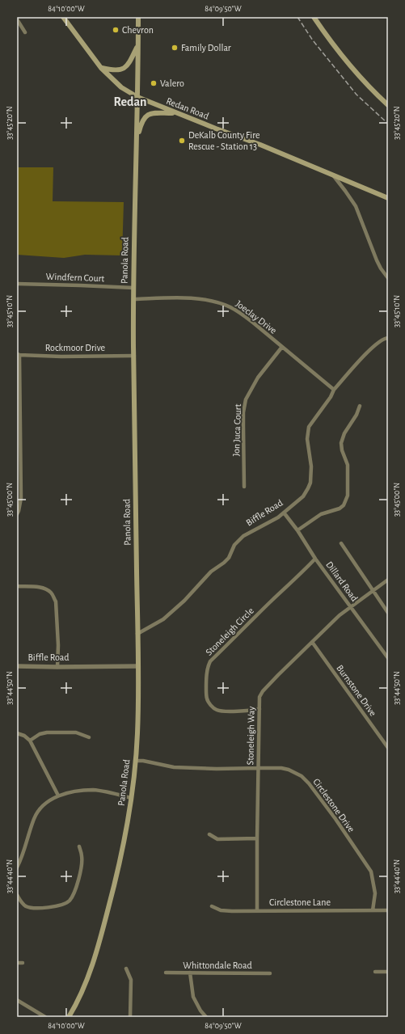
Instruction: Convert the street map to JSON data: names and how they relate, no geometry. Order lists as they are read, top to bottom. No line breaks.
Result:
{"streets":{"main road":["Redan Road","Panola Road"],"street":["Windfern Court","Joeclay Drive","Rockmoor Drive","Jon Juca Court","Biffle Road","Dillard Road","Stoneleigh Circle","Burnstone Drive","Stoneleigh Way","Circlestone Drive","Circlestone Lane","Whittondale Road"]},"crossings":[["Redan Road","Panola Road"],["Panola Road","Windfern Court"],["Panola Road","Joeclay Drive"],["Panola Road","Rockmoor Drive"],["Panola Road","Biffle Road"],["Panola Road","Circlestone Drive"],["Joeclay Drive","Jon Juca Court"],["Joeclay Drive","Biffle Road"],["Biffle Road","Dillard Road"],["Dillard Road","Stoneleigh Circle"],["Dillard Road","Stoneleigh Way"],["Stoneleigh Circle","Stoneleigh Way"],["Burnstone Drive","Stoneleigh Way"],["Stoneleigh Way","Circlestone Drive"],["Stoneleigh Way","Circlestone Lane"],["Circlestone Drive","Circlestone Lane"]],"districts":["Redan"],"places":["Chevron","Family Dollar","Valero","DeKalb County Fire Rescue - Station 13"],"coordinates":["84°10'00\"W","84°09'50\"W","33°45'20\"N","33°45'10\"N","33°45'00\"N","33°44'50\"N","33°44'40\"N"]}
